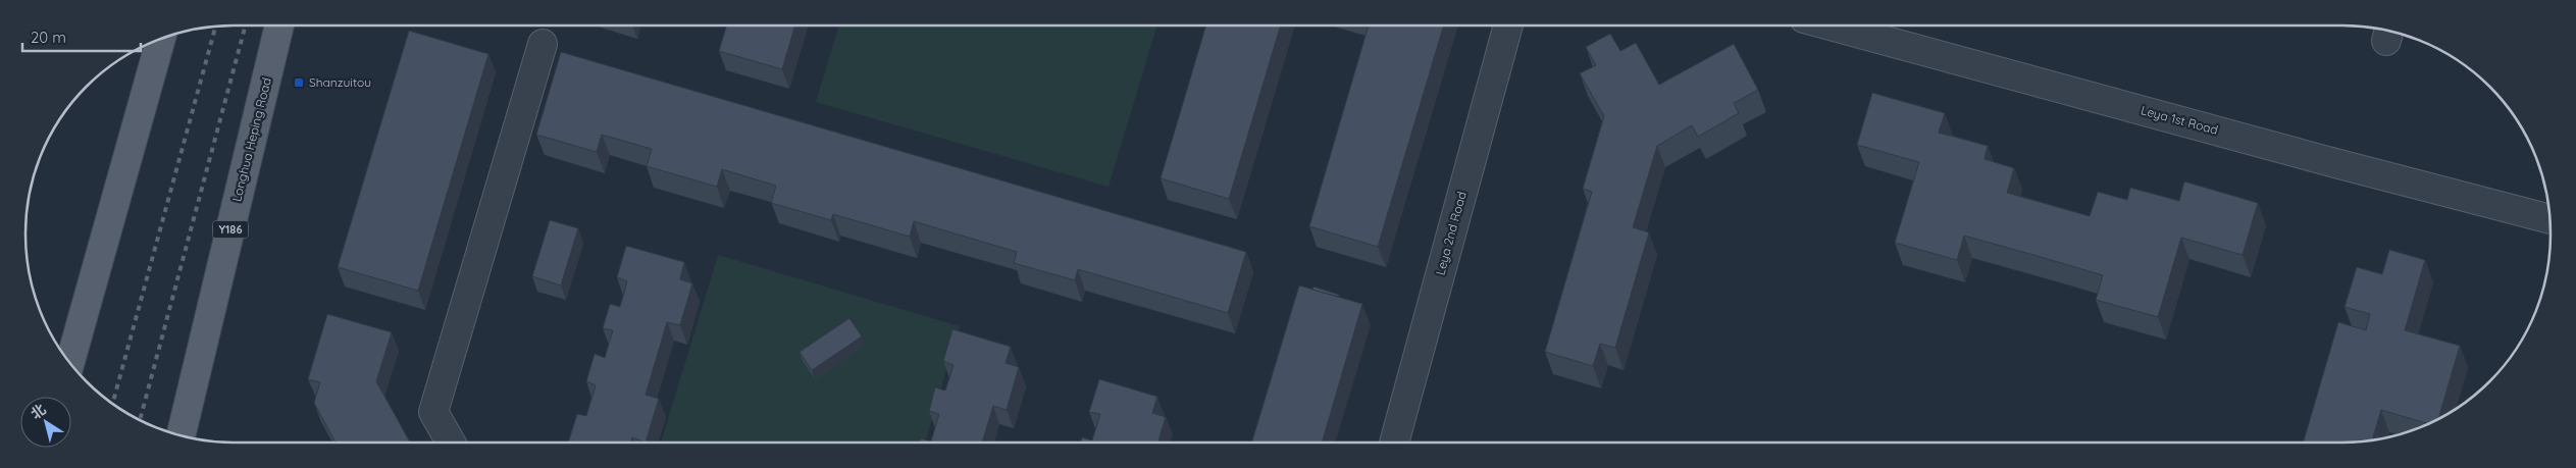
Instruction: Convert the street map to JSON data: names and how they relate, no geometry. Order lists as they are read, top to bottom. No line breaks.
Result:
{"streets":{"main road":["Longhua Heping Road","Y186"],"street":["Leya 1st Road","Leya 2nd Road"]},"places":{"transit":["Shanzuitou"]},"scale_bar":"20 m","north":"top left"}
